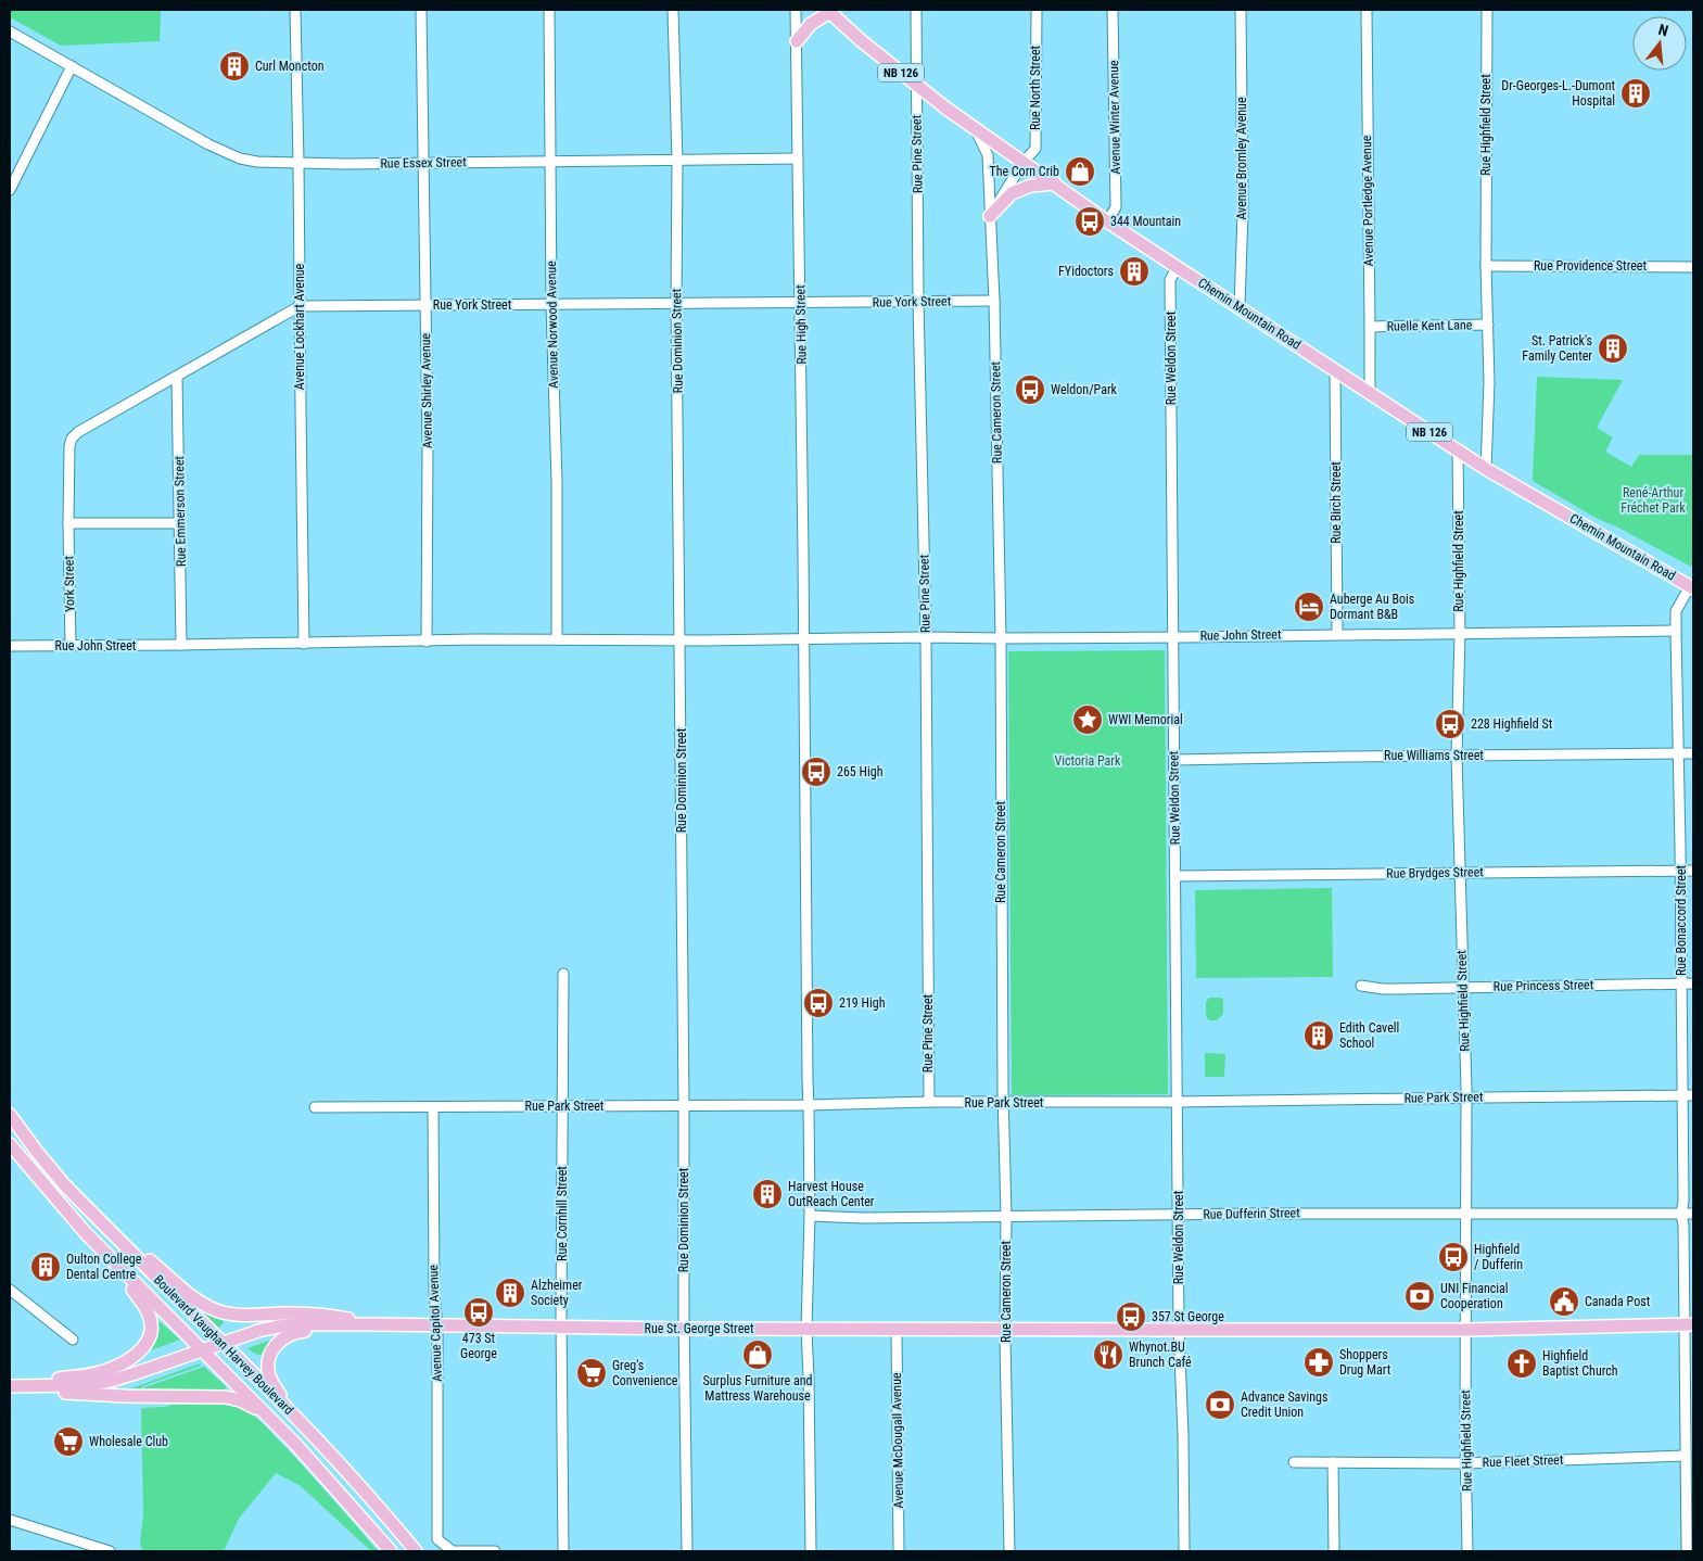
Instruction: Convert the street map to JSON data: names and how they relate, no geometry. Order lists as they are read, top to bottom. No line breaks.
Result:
{"streets":{"main road":["NB 126","Chemin Mountain Road","Rue St. George Street","Boulevard Vaughan Harvey Boulevard"],"street":["Rue North Street","Avenue Winter Avenue","Rue Highfield Street","Rue Pine Street","Avenue Bromley Avenue","Rue Essex Street","Avenue Portledge Avenue","Rue Providence Street","Rue York Street","Avenue Norwood Avenue","Rue High Street","Ruelle Kent Lane","Avenue Lockhart Avenue","Rue Dominion Street","Rue Weldon Street","Avenue Shirley Avenue","Rue Cameron Street","Rue Birch Street","Rue Emmerson Street","York Street","Rue John Street","Rue Williams Street","Rue Brydges Street","Rue Bonaccord Street","Rue Princess Street","Rue Park Street","Rue Cornhill Street","Rue Dufferin Street","Avenue Capitol Avenue","Avenue McDougall Avenue","Rue Fleet Street"]},"crossings":[["Rue North Street","Chemin Mountain Road"],["Avenue Winter Avenue","Chemin Mountain Road"],["Rue Highfield Street","Rue Providence Street"],["Rue Highfield Street","Chemin Mountain Road"],["Rue Highfield Street","Ruelle Kent Lane"],["Rue Highfield Street","Rue John Street"],["Rue Highfield Street","Rue Williams Street"],["Rue Highfield Street","Rue Brydges Street"],["Rue Highfield Street","Rue Princess Street"],["Rue Highfield Street","Rue Park Street"],["Rue Highfield Street","Rue Dufferin Street"],["Rue Highfield Street","Rue St. George Street"],["Rue Highfield Street","Rue Fleet Street"],["Rue Pine Street","Rue York Street"],["Rue Pine Street","Chemin Mountain Road"],["Rue Pine Street","Rue John Street"],["Rue Pine Street","Rue Park Street"],["Avenue Bromley Avenue","Chemin Mountain Road"],["Rue Essex Street","Avenue Norwood Avenue"],["Rue Essex Street","Rue High Street"],["Rue Essex Street","Avenue Lockhart Avenue"],["Rue Essex Street","Rue Dominion Street"],["Rue Essex Street","Avenue Shirley Avenue"],["Avenue Portledge Avenue","Chemin Mountain Road"],["Avenue Portledge Avenue","Ruelle Kent Lane"],["Rue York Street","Avenue Norwood Avenue"],["Rue York Street","Rue High Street"],["Rue York Street","Avenue Lockhart Avenue"],["Rue York Street","Rue Dominion Street"],["Rue York Street","Avenue Shirley Avenue"],["Rue York Street","Rue Cameron Street"],["Rue York Street","Rue Emmerson Street"],["Rue York Street","York Street"],["Chemin Mountain Road","Rue Weldon Street"],["Chemin Mountain Road","Rue Cameron Street"],["Chemin Mountain Road","Rue Birch Street"],["Chemin Mountain Road","Rue Bonaccord Street"],["Avenue Norwood Avenue","Rue John Street"],["Rue High Street","Rue John Street"],["Rue High Street","Rue Park Street"],["Rue High Street","Rue Dufferin Street"],["Rue High Street","Rue St. George Street"],["Avenue Lockhart Avenue","Rue John Street"],["Rue Dominion Street","Rue John Street"],["Rue Dominion Street","Rue Park Street"],["Rue Dominion Street","Rue St. George Street"],["Rue Weldon Street","Rue John Street"],["Rue Weldon Street","Rue Williams Street"],["Rue Weldon Street","Rue Brydges Street"],["Rue Weldon Street","Rue Park Street"],["Rue Weldon Street","Rue Dufferin Street"],["Rue Weldon Street","Rue St. George Street"],["Avenue Shirley Avenue","Rue John Street"],["Rue Cameron Street","Rue John Street"],["Rue Cameron Street","Rue Park Street"],["Rue Cameron Street","Rue Dufferin Street"],["Rue Cameron Street","Rue St. George Street"],["Rue Birch Street","Rue John Street"],["Rue Emmerson Street","Rue John Street"],["York Street","Rue John Street"],["Rue John Street","Rue Bonaccord Street"],["Rue Williams Street","Rue Bonaccord Street"],["Rue Brydges Street","Rue Bonaccord Street"],["Rue Bonaccord Street","Rue Princess Street"],["Rue Bonaccord Street","Rue Park Street"],["Rue Bonaccord Street","Rue Dufferin Street"],["Rue Bonaccord Street","Rue St. George Street"],["Rue Bonaccord Street","Rue Fleet Street"],["Rue Park Street","Rue Cornhill Street"],["Rue Park Street","Avenue Capitol Avenue"],["Rue Cornhill Street","Rue St. George Street"],["Avenue Capitol Avenue","Rue St. George Street"],["Rue St. George Street","Boulevard Vaughan Harvey Boulevard"],["Rue St. George Street","Avenue McDougall Avenue"]],"parks":["René-Arthur Fréchet Park","Victoria Park"],"places":{"building":["Curl Moncton","Dr-Georges-L.-Dumont Hospital","FYidoctors","St. Patrick's Family Center","Edith Cavell School","Harvest House OutReach Center","Oulton College Dental Centre","Alzheimer Society"],"shop":["The Corn Crib","Surplus Furniture and Mattress Warehouse"],"bus stop":["344 Mountain","Weldon/Park","228 Highfield St","265 High","219 High","Highfield / Dufferin","473 St George","357 St George"],"hotel":["Auberge Au Bois Dormant B&B"],"place":["WWI Memorial"],"bank":["UNI Financial Cooperation","Advance Savings Credit Union"],"public building":["Canada Post"],"restaurant":["Whynot.BU Brunch Café"],"pharmacy":["Shoppers Drug Mart"],"church":["Highfield Baptist Church"],"supermarket":["Greg's Convenience","Wholesale Club"]},"north":"top"}
